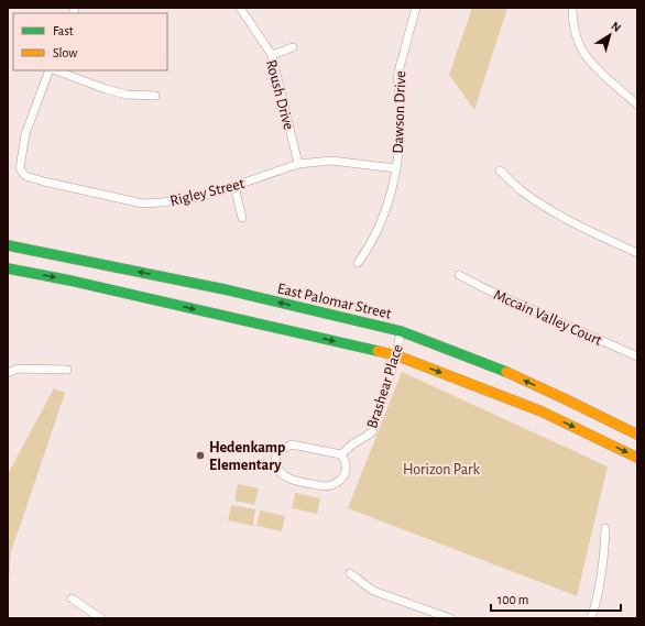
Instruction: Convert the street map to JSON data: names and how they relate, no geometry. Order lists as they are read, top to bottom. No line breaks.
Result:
{"streets":{"main road":["East Palomar Street"],"street":["Roush Drive","Dawson Drive","Rigley Street","Mccain Valley Court","Brashear Place"]},"crossings":[["Roush Drive","Rigley Street"],["Dawson Drive","Rigley Street"],["East Palomar Street","Brashear Place"]],"parks":["Horizon Park"],"places":["Hedenkamp Elementary"],"legend":["Fast","Slow"],"scale_bar":"100 m","north":"top right"}
